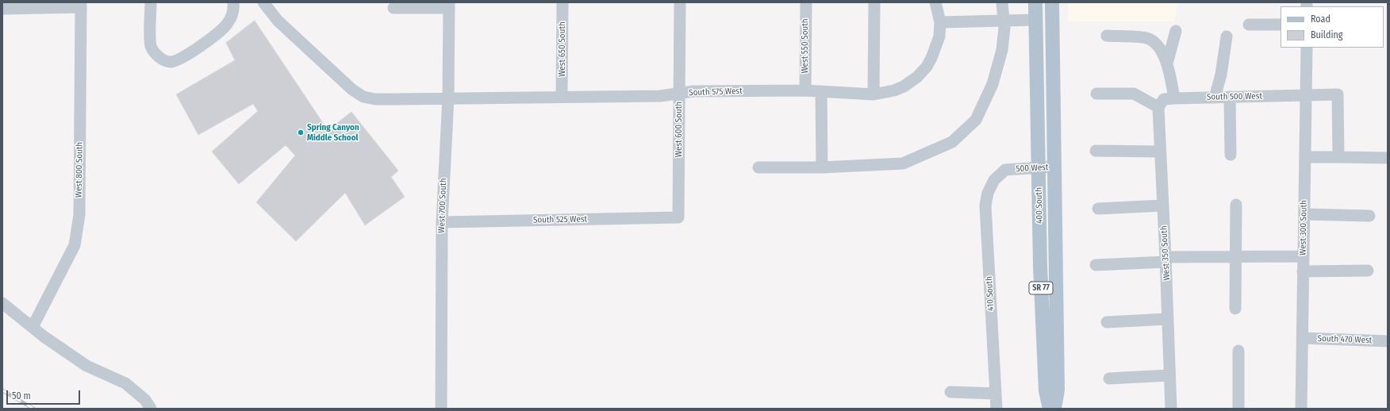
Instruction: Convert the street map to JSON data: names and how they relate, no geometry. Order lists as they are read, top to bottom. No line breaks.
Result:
{"streets":{"main road":["400 South","SR 77"],"street":["West 550 South","West 650 South","South 575 West","South 500 West","West 600 South","500 West","West 800 South","West 700 South","South 525 West","West 300 South","West 350 South","410 South","South 470 West"]},"crossings":[["West 550 South","South 575 West"],["West 650 South","South 575 West"],["South 575 West","West 600 South"],["South 575 West","West 700 South"],["South 500 West","West 300 South"],["South 500 West","West 350 South"],["West 600 South","South 525 West"],["500 West","400 South"],["500 West","410 South"],["West 700 South","South 525 West"],["West 300 South","South 470 West"]],"places":["Spring Canyon Middle School"],"legend":["Road","Building"],"scale_bar":"50 m"}
